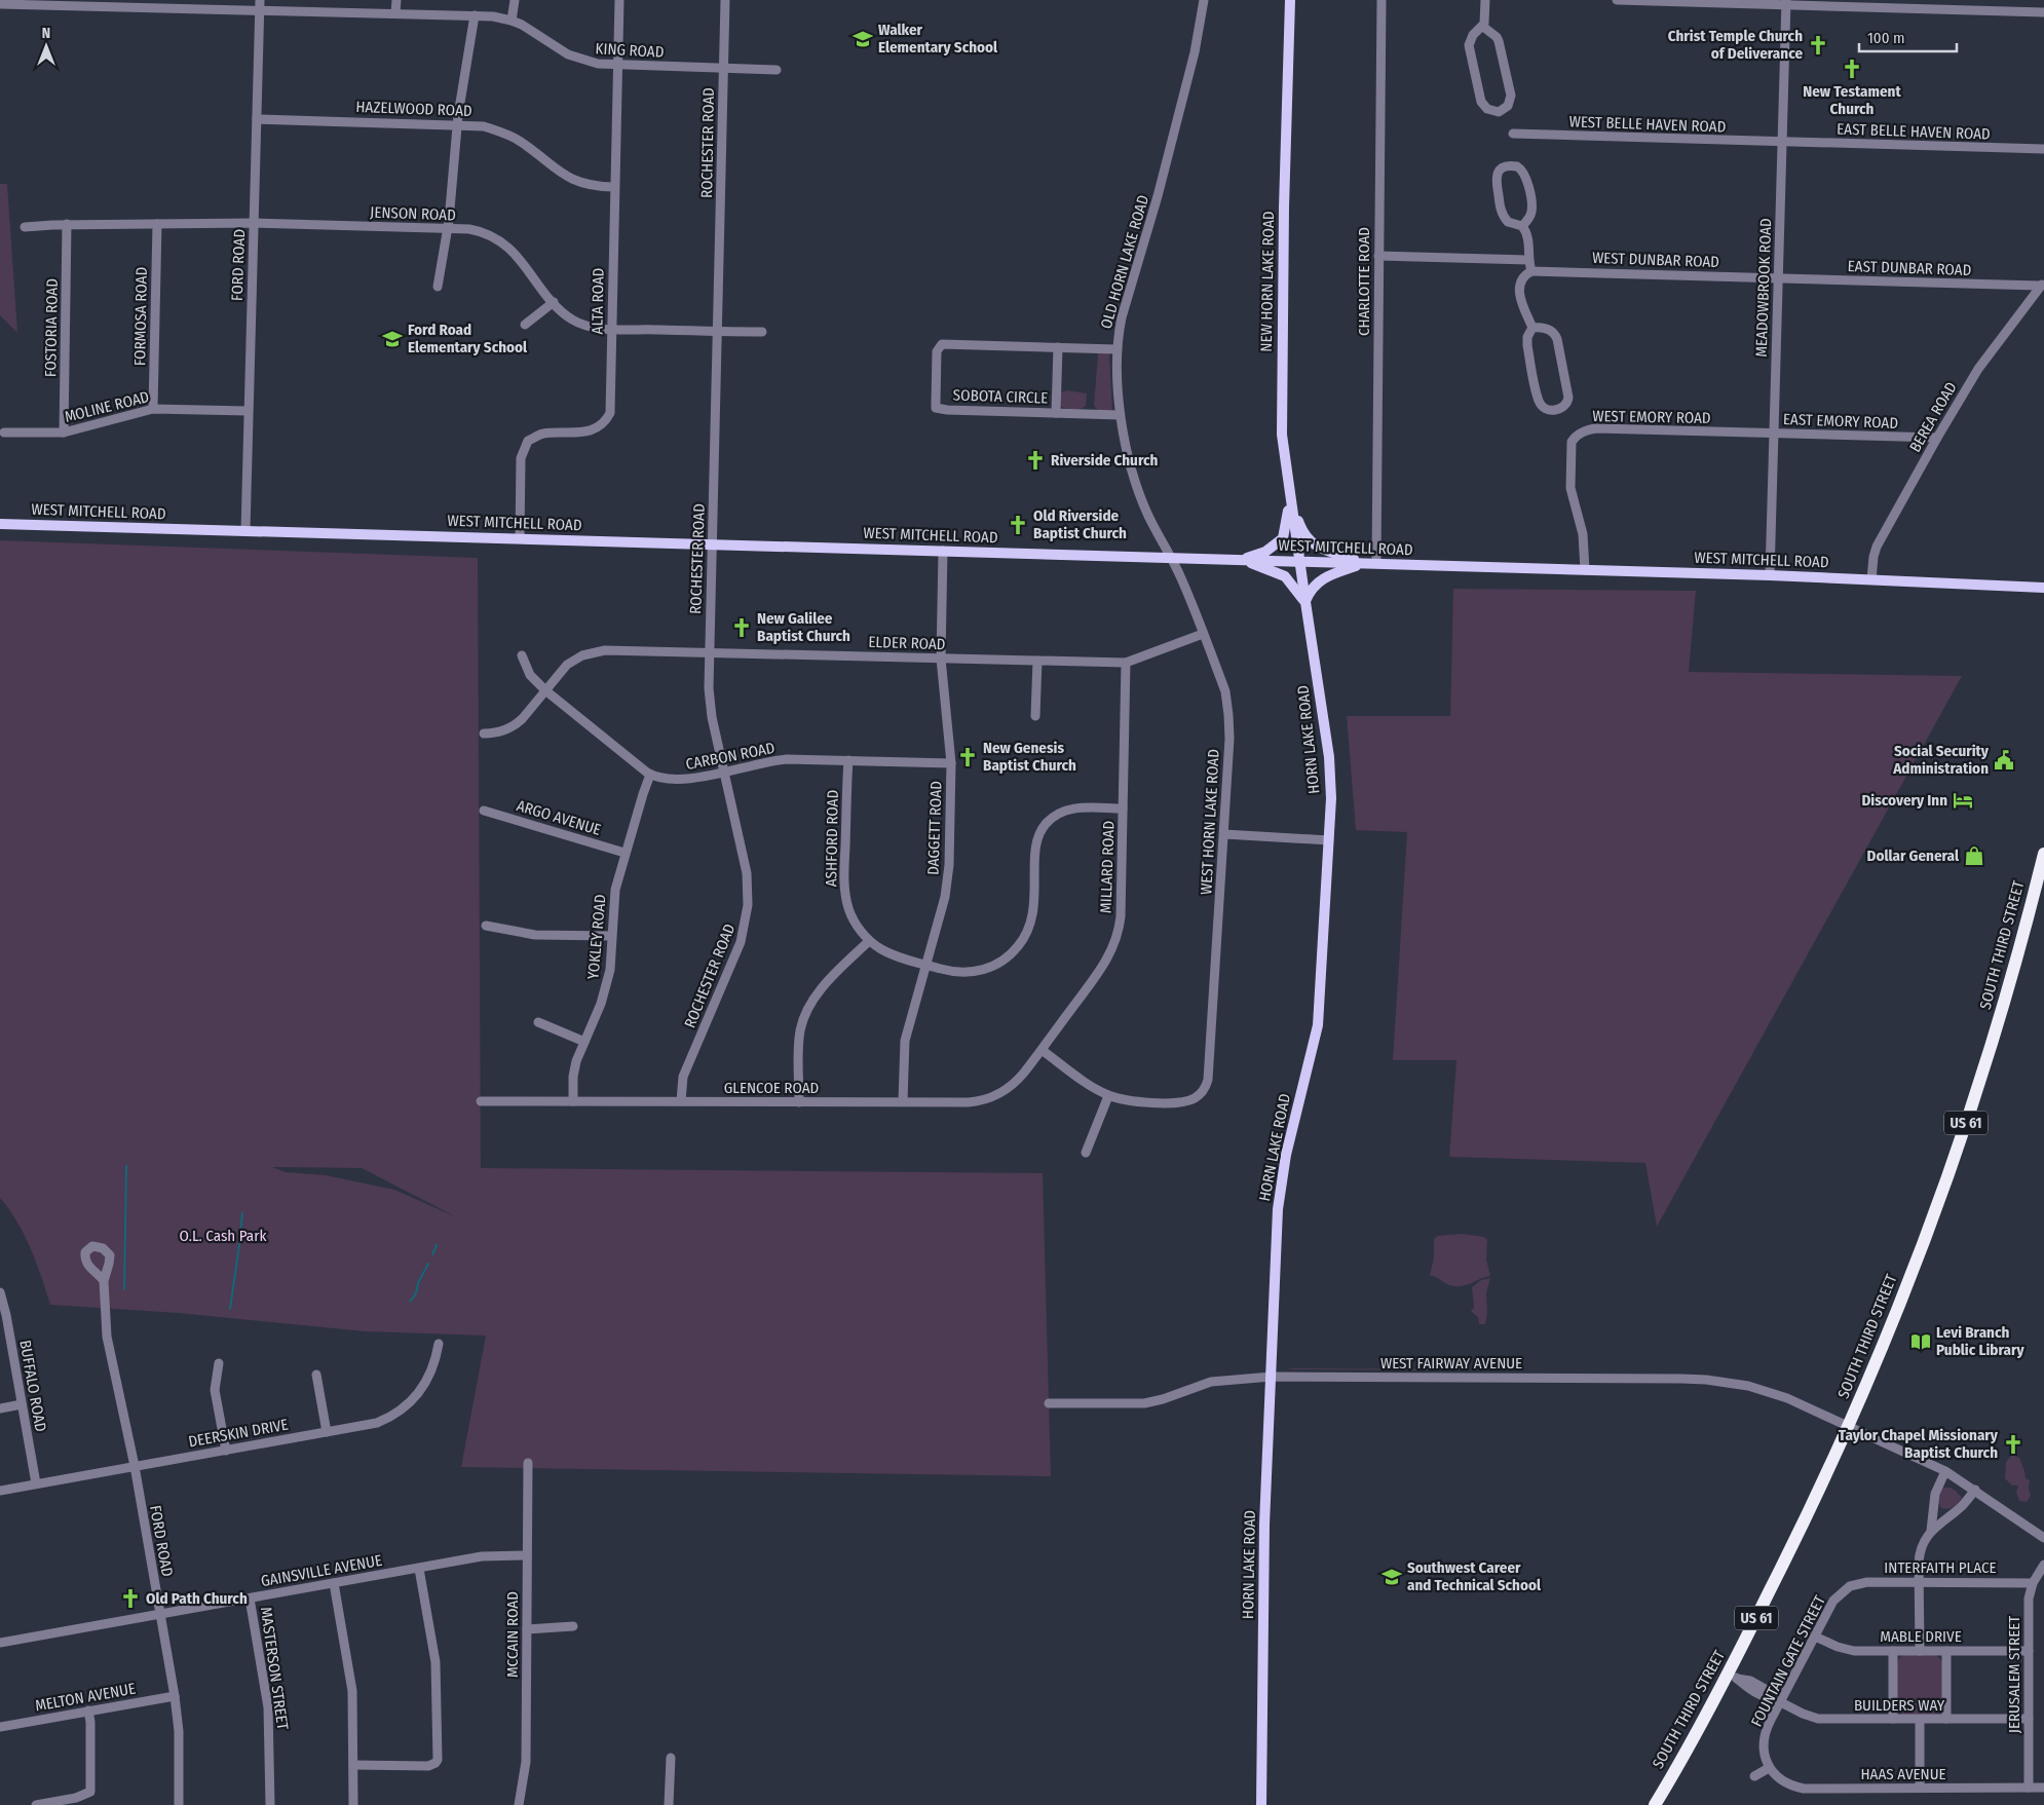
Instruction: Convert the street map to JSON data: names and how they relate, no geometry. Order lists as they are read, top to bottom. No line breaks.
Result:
{"streets":{"highway":["SOUTH THIRD STREET","US 61"],"main road":["NEW HORN LAKE ROAD","WEST MITCHELL ROAD","HORN LAKE ROAD"],"street":["KING ROAD","HAZELWOOD ROAD","WEST BELLE HAVEN ROAD","EAST BELLE HAVEN ROAD","ROCHESTER ROAD","JENSON ROAD","WEST DUNBAR ROAD","OLD HORN LAKE ROAD","FORD ROAD","EAST DUNBAR ROAD","CHARLOTTE ROAD","MEADOWBROOK ROAD","ALTA ROAD","FORMOSA ROAD","FOSTORIA ROAD","SOBOTA CIRCLE","MOLINE ROAD","WEST EMORY ROAD","BEREA ROAD","EAST EMORY ROAD","ELDER ROAD","CARBON ROAD","ARGO AVENUE","WEST HORN LAKE ROAD","DAGGETT ROAD","ASHFORD ROAD","MILLARD ROAD","YOKLEY ROAD","GLENCOE ROAD","WEST FAIRWAY AVENUE","BUFFALO ROAD","DEERSKIN DRIVE","INTERFAITH PLACE","GAINSVILLE AVENUE","MCCAIN ROAD","MABLE DRIVE","FOUNTAIN GATE STREET","MASTERSON STREET","JERUSALEM STREET","MELTON AVENUE","BUILDERS WAY","HAAS AVENUE"]},"crossings":[["KING ROAD","ROCHESTER ROAD"],["KING ROAD","FORD ROAD"],["KING ROAD","ALTA ROAD"],["HAZELWOOD ROAD","FORD ROAD"],["HAZELWOOD ROAD","ALTA ROAD"],["WEST BELLE HAVEN ROAD","EAST BELLE HAVEN ROAD"],["WEST BELLE HAVEN ROAD","MEADOWBROOK ROAD"],["EAST BELLE HAVEN ROAD","MEADOWBROOK ROAD"],["ROCHESTER ROAD","JENSON ROAD"],["ROCHESTER ROAD","WEST MITCHELL ROAD"],["ROCHESTER ROAD","ELDER ROAD"],["ROCHESTER ROAD","CARBON ROAD"],["ROCHESTER ROAD","GLENCOE ROAD"],["JENSON ROAD","FORD ROAD"],["JENSON ROAD","ALTA ROAD"],["JENSON ROAD","FORMOSA ROAD"],["JENSON ROAD","FOSTORIA ROAD"],["WEST DUNBAR ROAD","EAST DUNBAR ROAD"],["WEST DUNBAR ROAD","MEADOWBROOK ROAD"],["OLD HORN LAKE ROAD","SOBOTA CIRCLE"],["OLD HORN LAKE ROAD","WEST MITCHELL ROAD"],["OLD HORN LAKE ROAD","WEST HORN LAKE ROAD"],["FORD ROAD","MOLINE ROAD"],["FORD ROAD","WEST MITCHELL ROAD"],["FORD ROAD","DEERSKIN DRIVE"],["FORD ROAD","GAINSVILLE AVENUE"],["FORD ROAD","MELTON AVENUE"],["EAST DUNBAR ROAD","MEADOWBROOK ROAD"],["EAST DUNBAR ROAD","BEREA ROAD"],["NEW HORN LAKE ROAD","WEST MITCHELL ROAD"],["NEW HORN LAKE ROAD","HORN LAKE ROAD"],["CHARLOTTE ROAD","WEST MITCHELL ROAD"],["MEADOWBROOK ROAD","WEST EMORY ROAD"],["MEADOWBROOK ROAD","EAST EMORY ROAD"],["MEADOWBROOK ROAD","WEST MITCHELL ROAD"],["ALTA ROAD","WEST MITCHELL ROAD"],["FORMOSA ROAD","MOLINE ROAD"],["FOSTORIA ROAD","MOLINE ROAD"],["WEST EMORY ROAD","EAST EMORY ROAD"],["WEST EMORY ROAD","WEST MITCHELL ROAD"],["BEREA ROAD","EAST EMORY ROAD"],["BEREA ROAD","WEST MITCHELL ROAD"],["WEST MITCHELL ROAD","HORN LAKE ROAD"],["WEST MITCHELL ROAD","WEST HORN LAKE ROAD"],["WEST MITCHELL ROAD","DAGGETT ROAD"],["ELDER ROAD","CARBON ROAD"],["ELDER ROAD","WEST HORN LAKE ROAD"],["ELDER ROAD","DAGGETT ROAD"],["ELDER ROAD","MILLARD ROAD"],["HORN LAKE ROAD","WEST FAIRWAY AVENUE"],["CARBON ROAD","DAGGETT ROAD"],["CARBON ROAD","ASHFORD ROAD"],["CARBON ROAD","YOKLEY ROAD"],["ARGO AVENUE","YOKLEY ROAD"],["DAGGETT ROAD","ASHFORD ROAD"],["DAGGETT ROAD","GLENCOE ROAD"],["ASHFORD ROAD","MILLARD ROAD"],["MILLARD ROAD","GLENCOE ROAD"],["YOKLEY ROAD","GLENCOE ROAD"],["SOUTH THIRD STREET","WEST FAIRWAY AVENUE"],["SOUTH THIRD STREET","BUILDERS WAY"],["BUFFALO ROAD","DEERSKIN DRIVE"],["INTERFAITH PLACE","FOUNTAIN GATE STREET"],["INTERFAITH PLACE","JERUSALEM STREET"],["GAINSVILLE AVENUE","MCCAIN ROAD"],["GAINSVILLE AVENUE","MASTERSON STREET"],["MABLE DRIVE","FOUNTAIN GATE STREET"],["MABLE DRIVE","JERUSALEM STREET"],["FOUNTAIN GATE STREET","BUILDERS WAY"],["FOUNTAIN GATE STREET","HAAS AVENUE"],["JERUSALEM STREET","BUILDERS WAY"],["JERUSALEM STREET","HAAS AVENUE"]],"parks":["O.L. Cash Park"],"places":{"school or university":["Walker Elementary School","Ford Road Elementary School","Southwest Career and Technical School"],"church":["Christ Temple Church of Deliverance","New Testament Church","Riverside Church","Old Riverside Baptist Church","New Galilee Baptist Church","New Genesis Baptist Church","Taylor Chapel Missionary Baptist Church","Old Path Church"],"public building":["Social Security Administration"],"hotel":["Discovery Inn"],"shop":["Dollar General"],"library":["Levi Branch Public Library"]},"scale_bar":"100 m","north":"top"}
